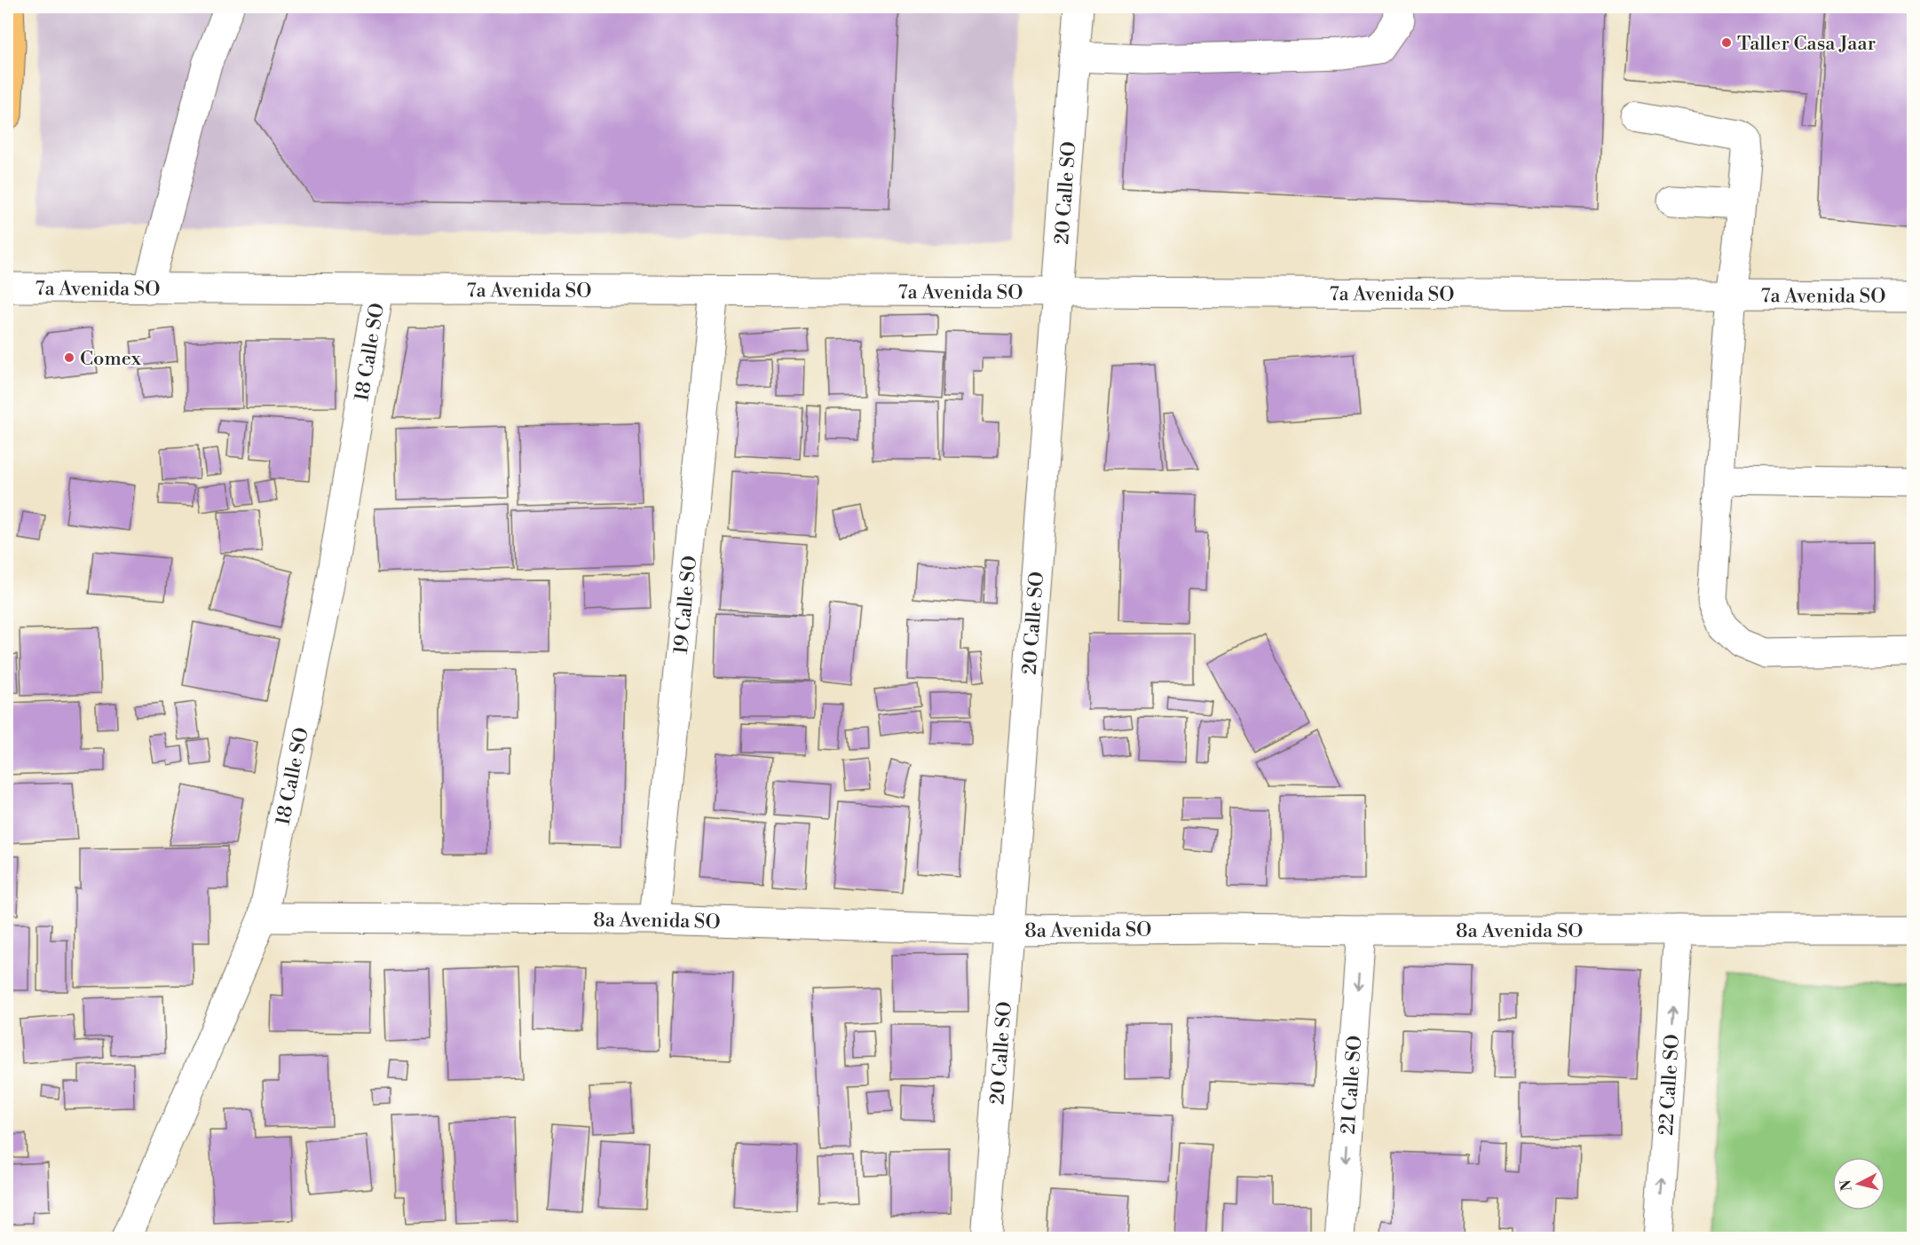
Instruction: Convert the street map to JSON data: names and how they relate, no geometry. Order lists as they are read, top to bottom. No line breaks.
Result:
{"streets":{"street":["20 Calle SO","7a Avenida SO","18 Calle SO","19 Calle SO","8a Avenida SO","21 Calle SO","22 Calle SO"]},"crossings":[["20 Calle SO","7a Avenida SO"],["20 Calle SO","8a Avenida SO"],["7a Avenida SO","18 Calle SO"],["7a Avenida SO","19 Calle SO"],["18 Calle SO","8a Avenida SO"],["19 Calle SO","8a Avenida SO"],["8a Avenida SO","21 Calle SO"],["8a Avenida SO","22 Calle SO"]],"one_way":["21 Calle SO","22 Calle SO"],"places":["Taller Casa Jaar","Comex"],"north":"left"}
